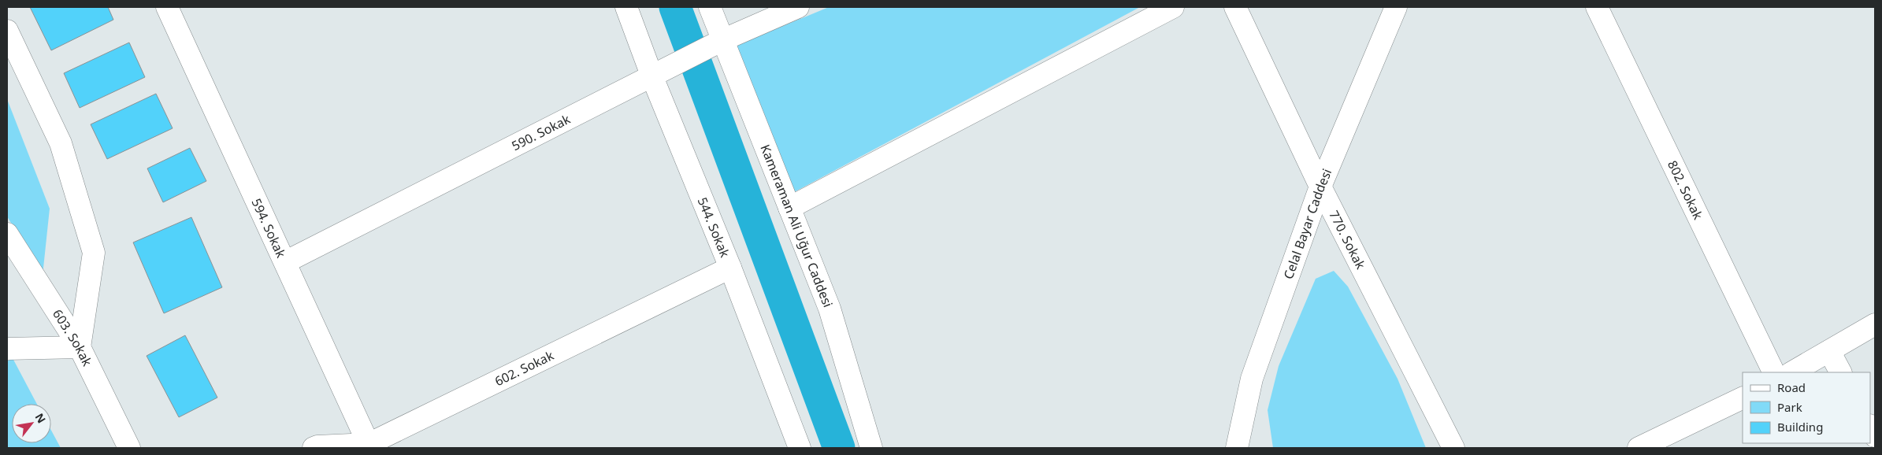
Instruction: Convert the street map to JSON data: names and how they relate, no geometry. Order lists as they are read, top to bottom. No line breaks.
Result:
{"streets":{"street":["590. Sokak","802. Sokak","Celal Bayar Caddesi","Kameraman Ali Uğur Caddesi","594. Sokak","544. Sokak","770. Sokak","603. Sokak","602. Sokak"]},"crossings":[["590. Sokak","Kameraman Ali Uğur Caddesi"],["590. Sokak","594. Sokak"],["590. Sokak","544. Sokak"],["Celal Bayar Caddesi","770. Sokak"],["594. Sokak","602. Sokak"],["544. Sokak","602. Sokak"]],"legend":["Road","Park","Building"],"north":"top right"}
